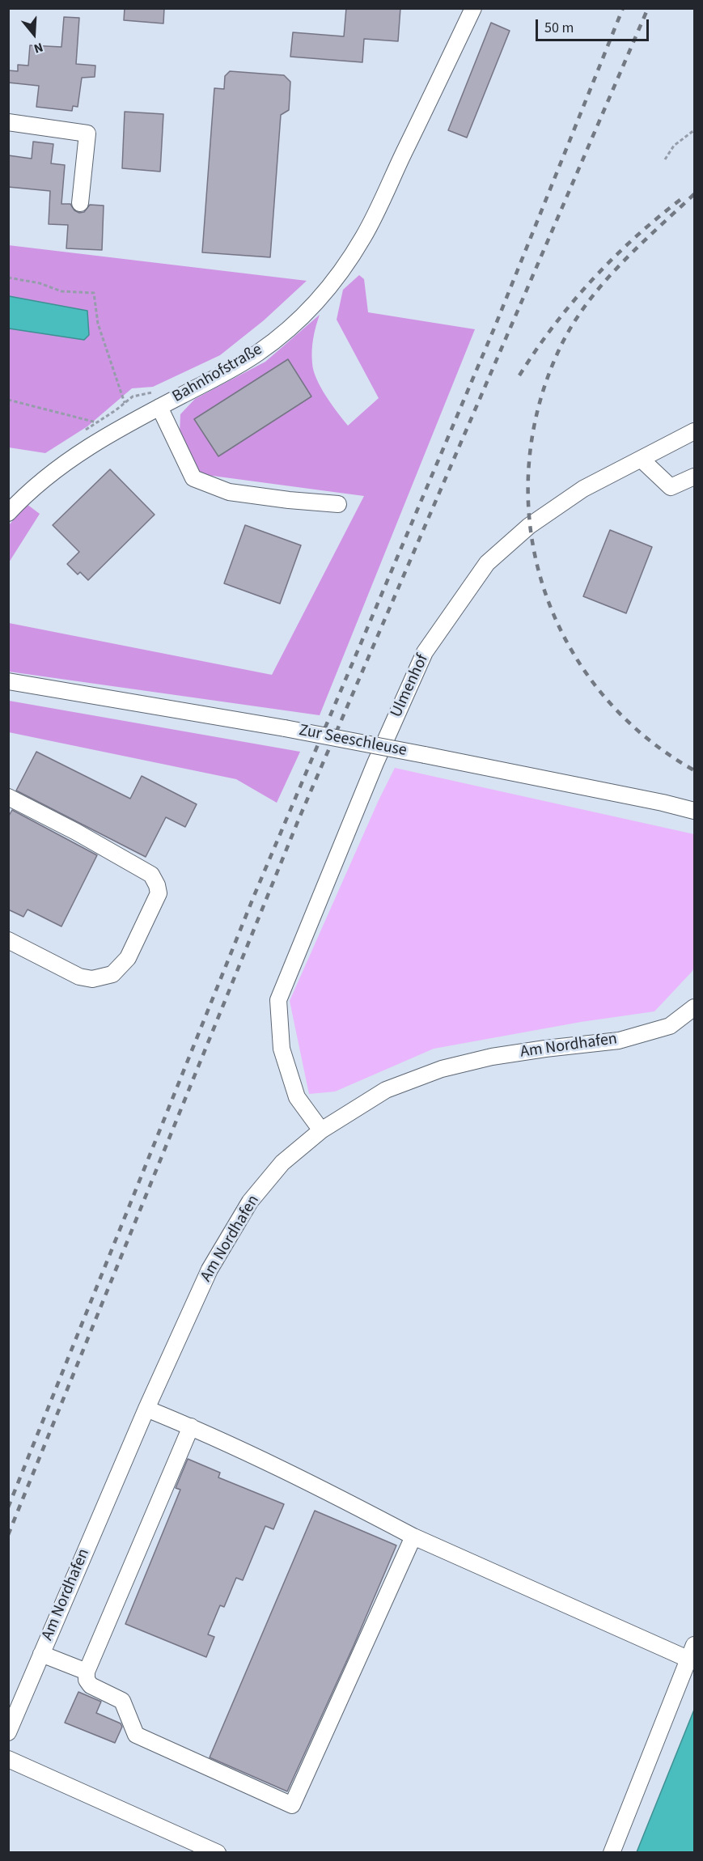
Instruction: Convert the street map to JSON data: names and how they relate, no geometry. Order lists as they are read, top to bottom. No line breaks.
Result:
{"streets":{"street":["Bahnhofstraße","Ulmenhof","Zur Seeschleuse","Am Nordhafen"]},"crossings":[["Ulmenhof","Am Nordhafen"]],"scale_bar":"50 m","north":"bottom"}
